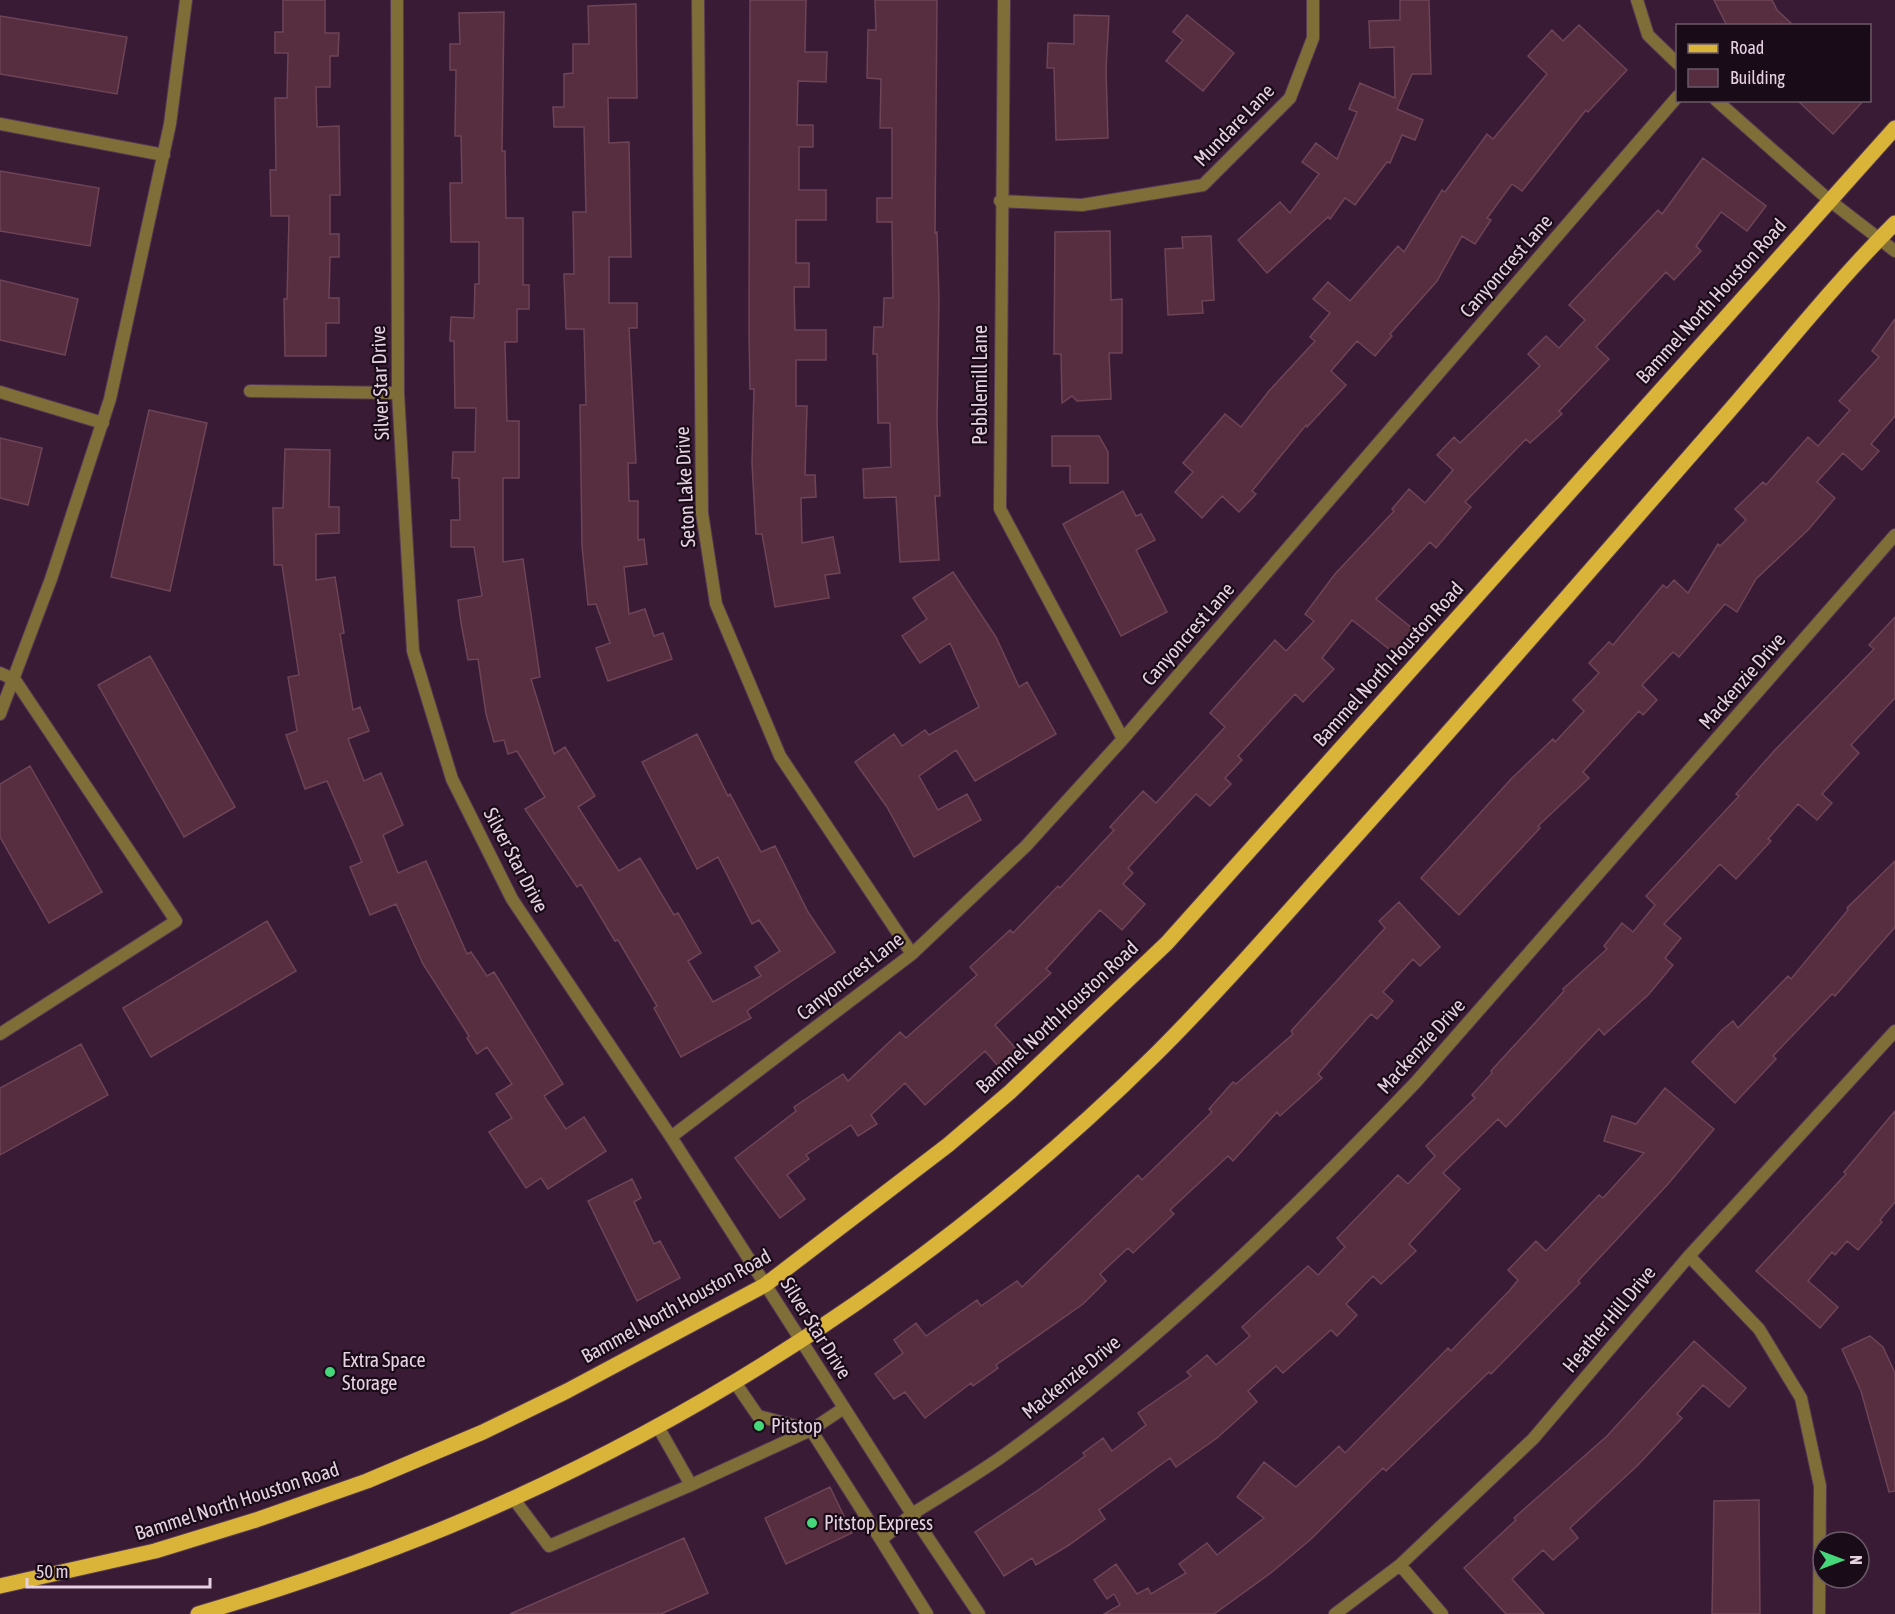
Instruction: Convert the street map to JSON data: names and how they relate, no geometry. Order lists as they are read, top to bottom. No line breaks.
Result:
{"streets":{"main road":["Bammel North Houston Road"],"street":["Mundare Lane","Canyoncrest Lane","Silver Star Drive","Pebblemill Lane","Seton Lake Drive","Mackenzie Drive","Heather Hill Drive"]},"crossings":[["Mundare Lane","Pebblemill Lane"],["Canyoncrest Lane","Silver Star Drive"],["Canyoncrest Lane","Pebblemill Lane"],["Canyoncrest Lane","Seton Lake Drive"],["Bammel North Houston Road","Silver Star Drive"],["Silver Star Drive","Mackenzie Drive"]],"places":["Extra Space Storage","Pitstop","Pitstop Express"],"legend":["Road","Building"],"scale_bar":"50 m","north":"right"}
